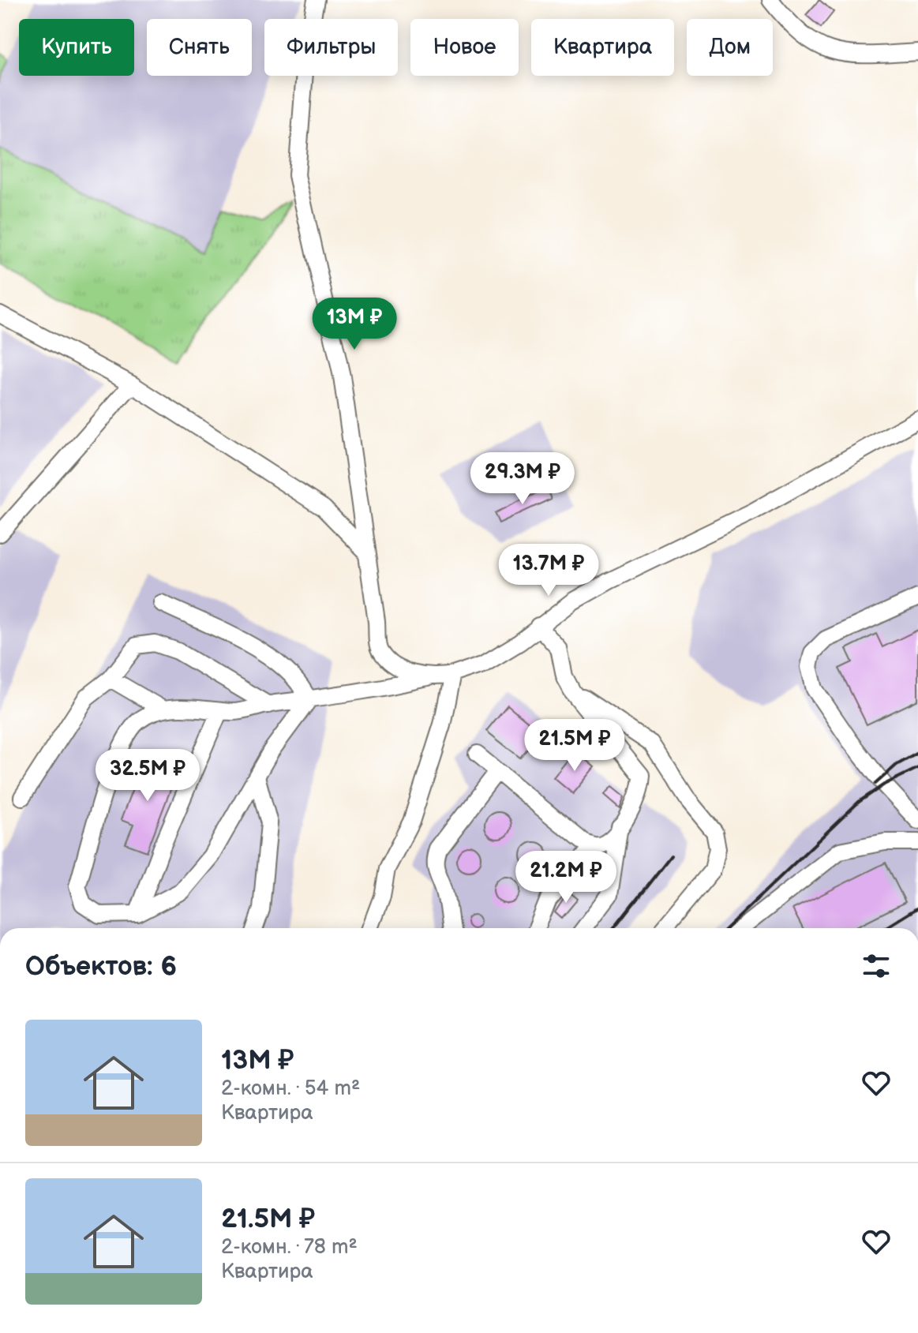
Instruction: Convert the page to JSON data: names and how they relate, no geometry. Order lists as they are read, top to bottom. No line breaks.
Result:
{"page":{"chip":["Купить","Снять","Фильтры","Новое","Квартира","Дом"],"price":["13M ₽","29.3M ₽","13.7M ₽","21.5M ₽","32.5M ₽","21.2M ₽"],"heading":"Объектов: 6","list":[{"name":"13M ₽","note":"2-комн. · 54 m² · Квартира"},{"name":"21.5M ₽","note":"2-комн. · 78 m² · Квартира"}]}}
